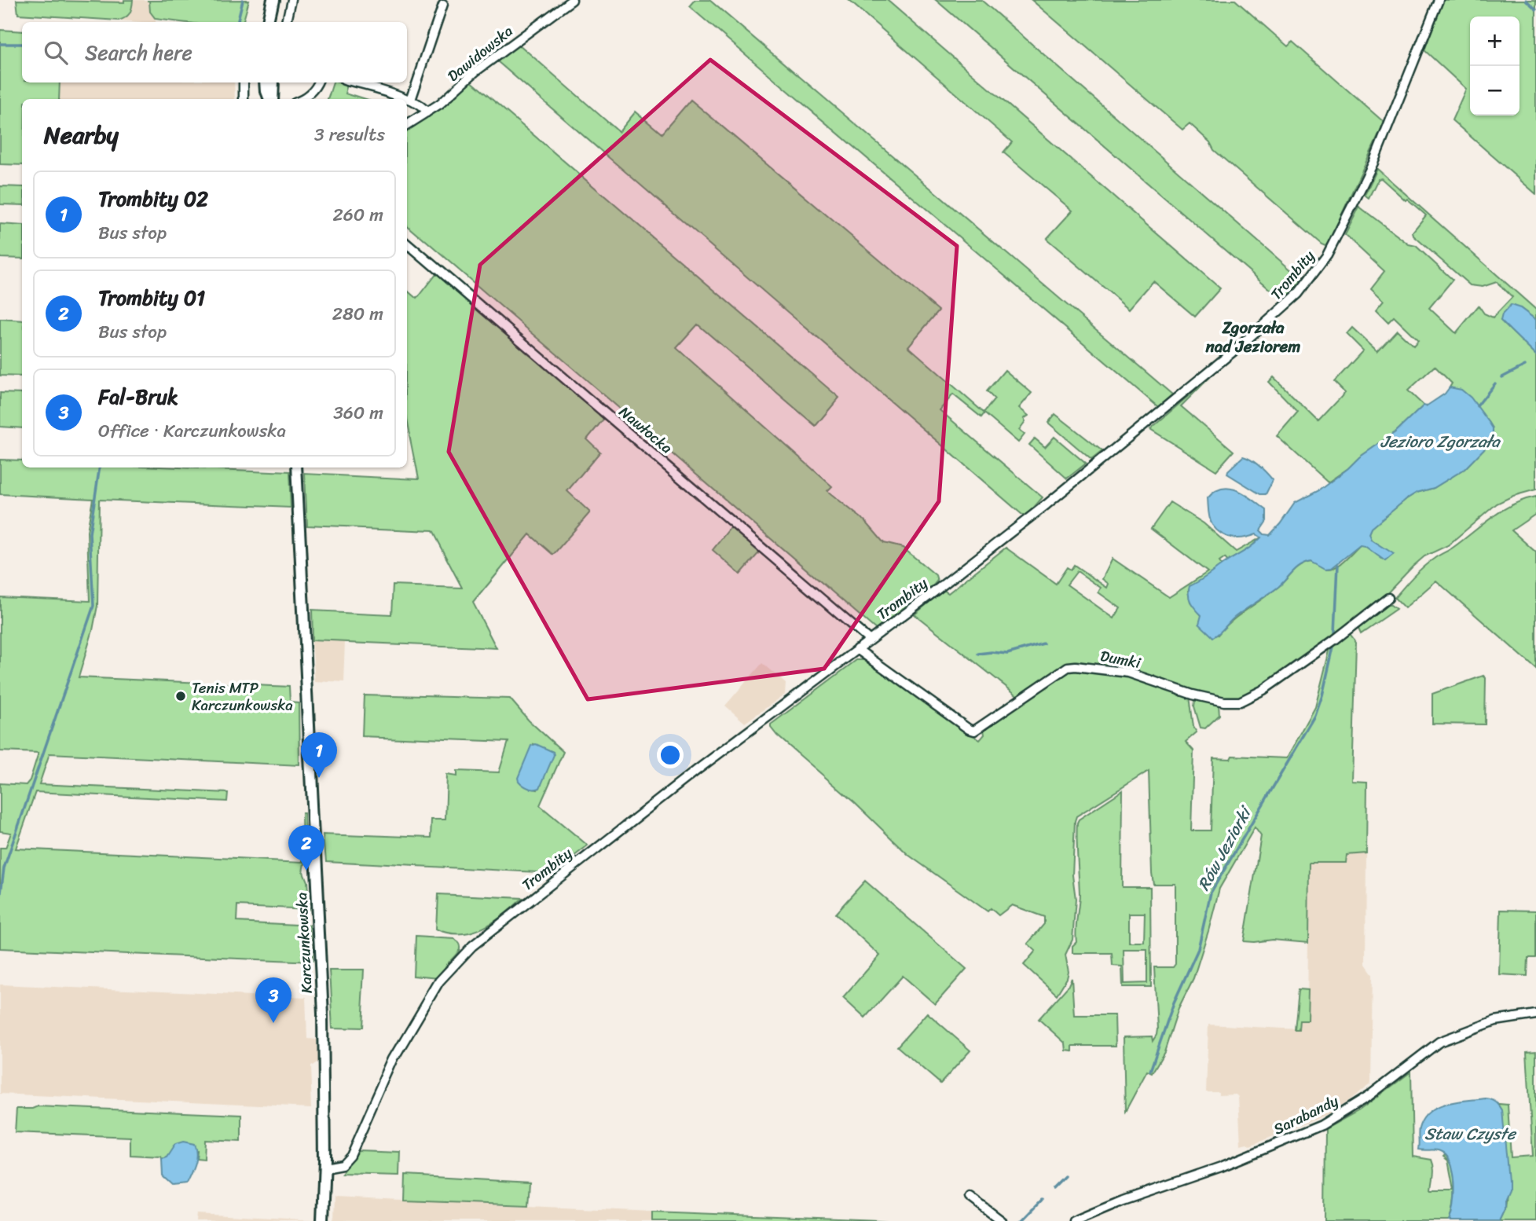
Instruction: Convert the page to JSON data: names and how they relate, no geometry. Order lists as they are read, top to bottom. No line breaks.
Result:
{"streets":{"street":["Dawidowska","Trombity","Nawłocka","Dumki","Karczunkowska","Sarabandy"]},"crossings":[["Trombity","Nawłocka"],["Trombity","Dumki"],["Trombity","Karczunkowska"]],"districts":["Zgorzała nad Jeziorem"],"water":["Jezioro Zgorzała","Rów Jeziorki","Staw Czyste"],"places":["Tenis MTP Karczunkowska"],"page":{"map_buttons":["+","−"],"search":"Search here","heading":["Nearby","3 results"],"list":[{"mark":"1","name":"Trombity 02","note":"Bus stop","value":"260 m"},{"mark":"2","name":"Trombity 01","note":"Bus stop","value":"280 m"},{"mark":"3","name":"Fal-Bruk","note":"Office · Karczunkowska","value":"360 m"}],"pins":["1","2","3"]}}
